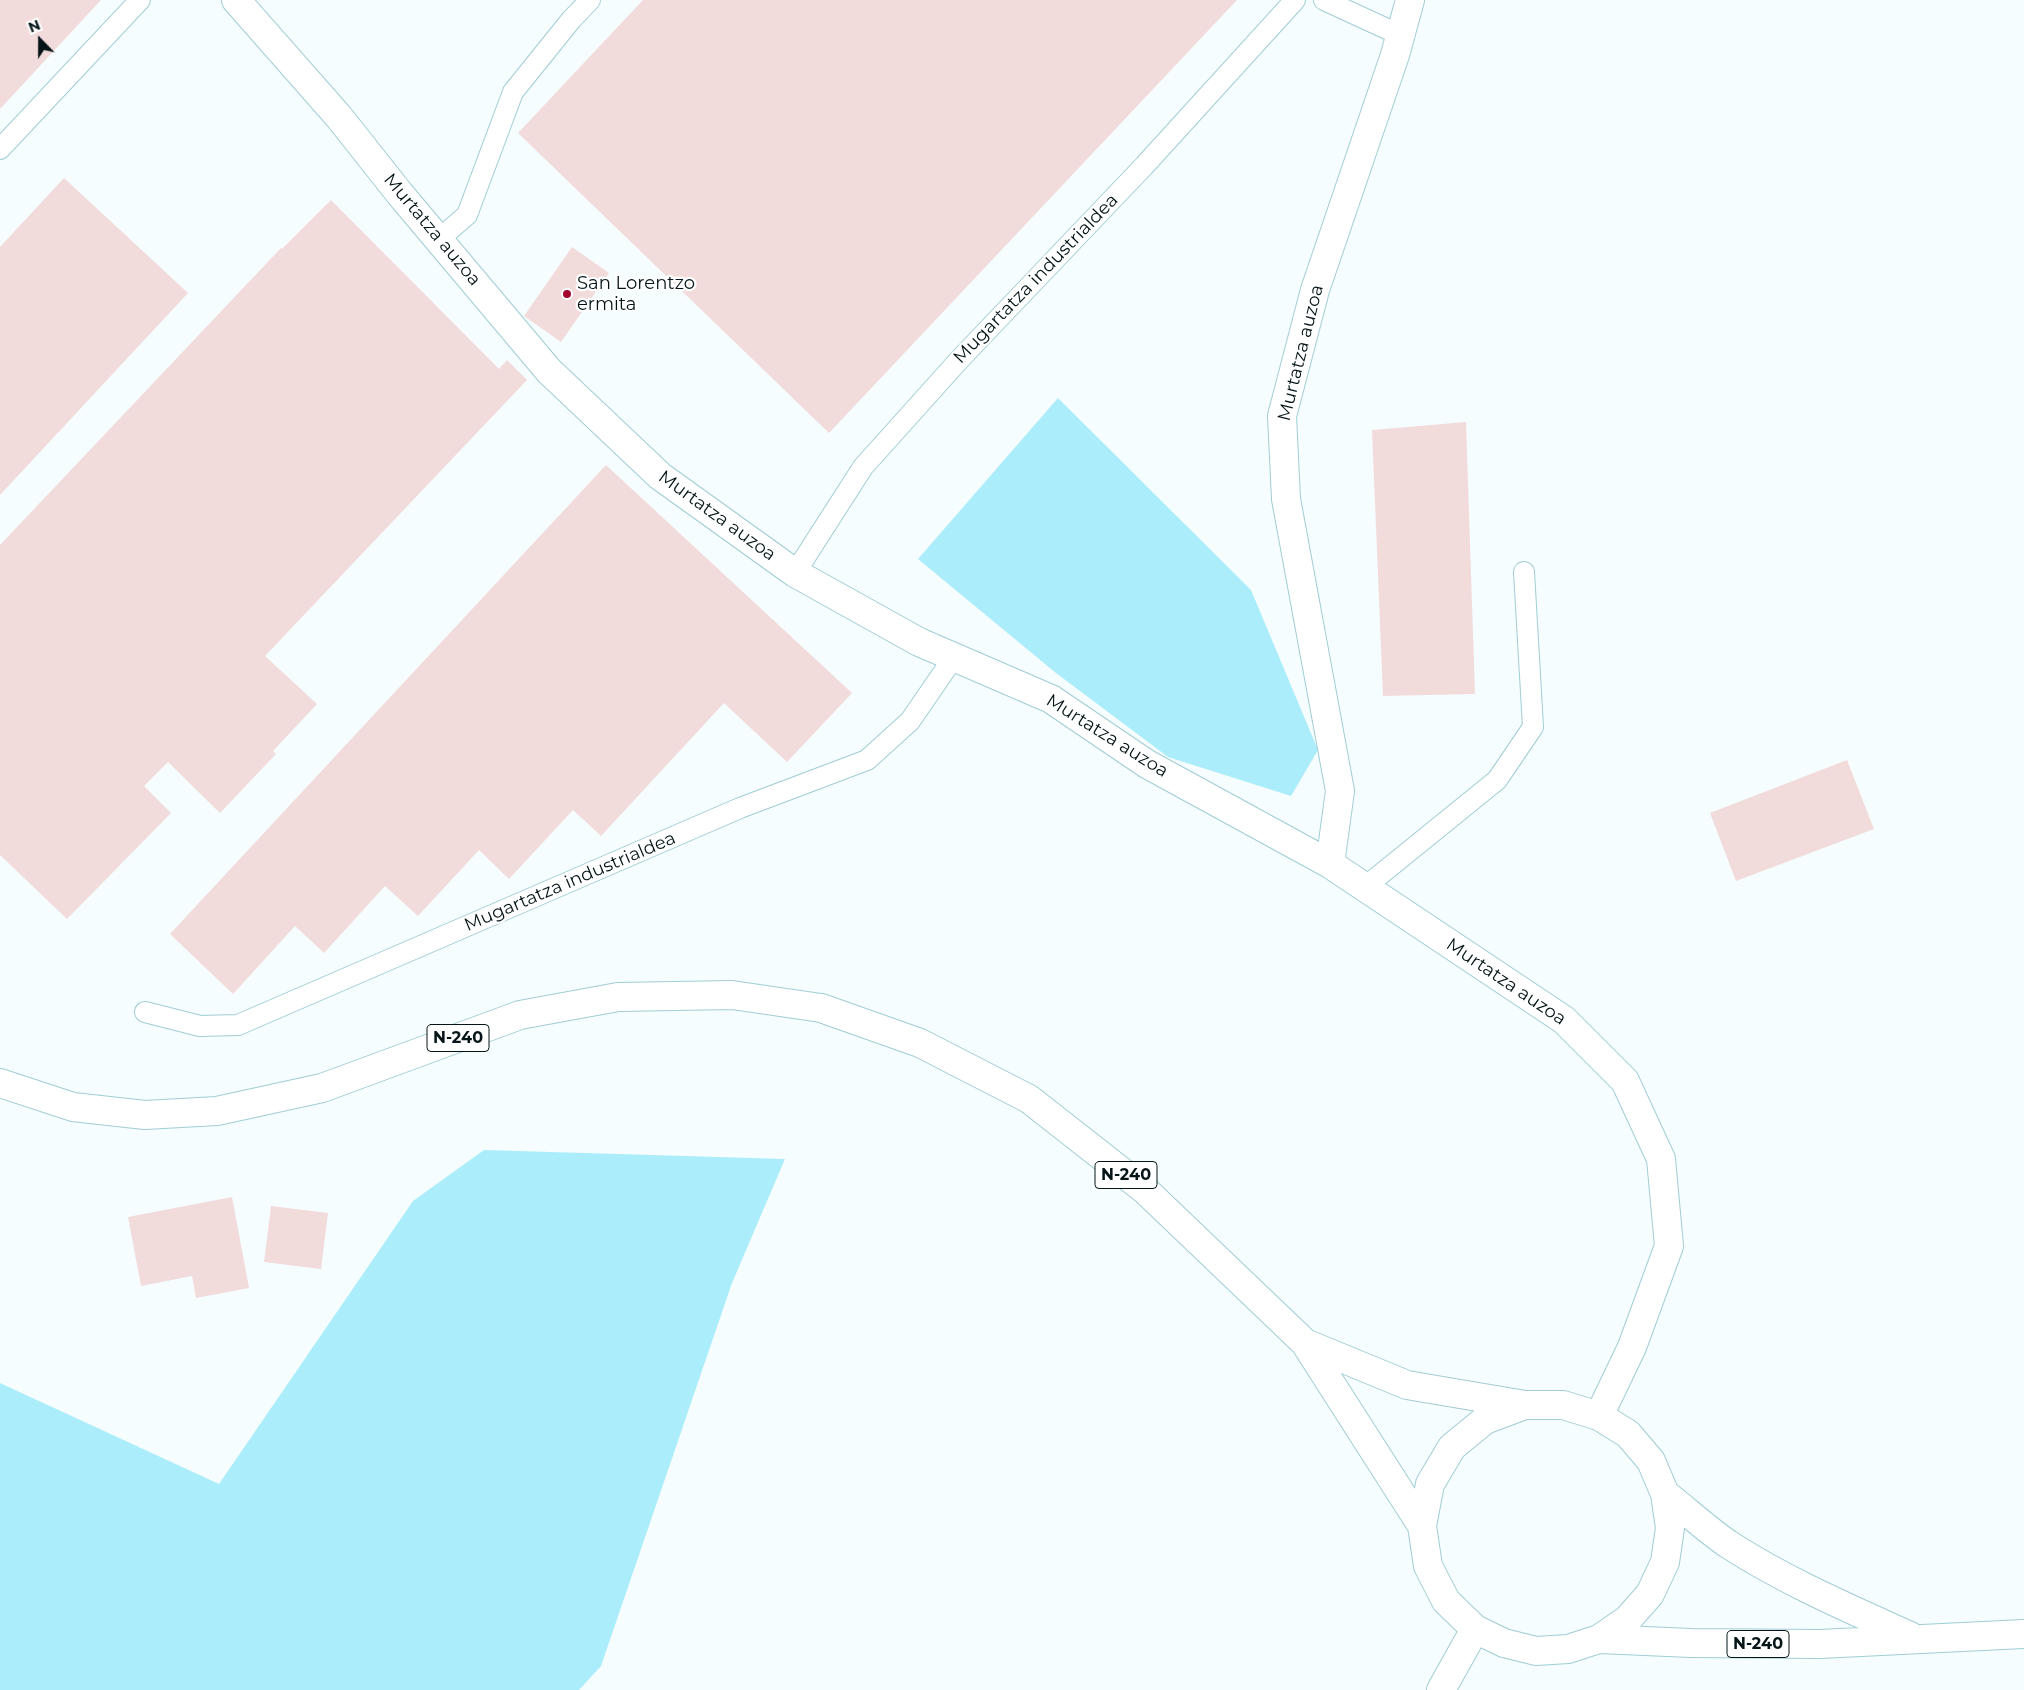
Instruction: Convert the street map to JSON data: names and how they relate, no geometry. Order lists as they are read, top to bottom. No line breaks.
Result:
{"streets":{"main road":["Murtatza auzoa","N-240"],"lane":["Mugartatza industrialdea"]},"crossings":[["Murtatza auzoa","Mugartatza industrialdea"],["Murtatza auzoa","N-240"]],"places":["San Lorentzo ermita"],"north":"top"}
